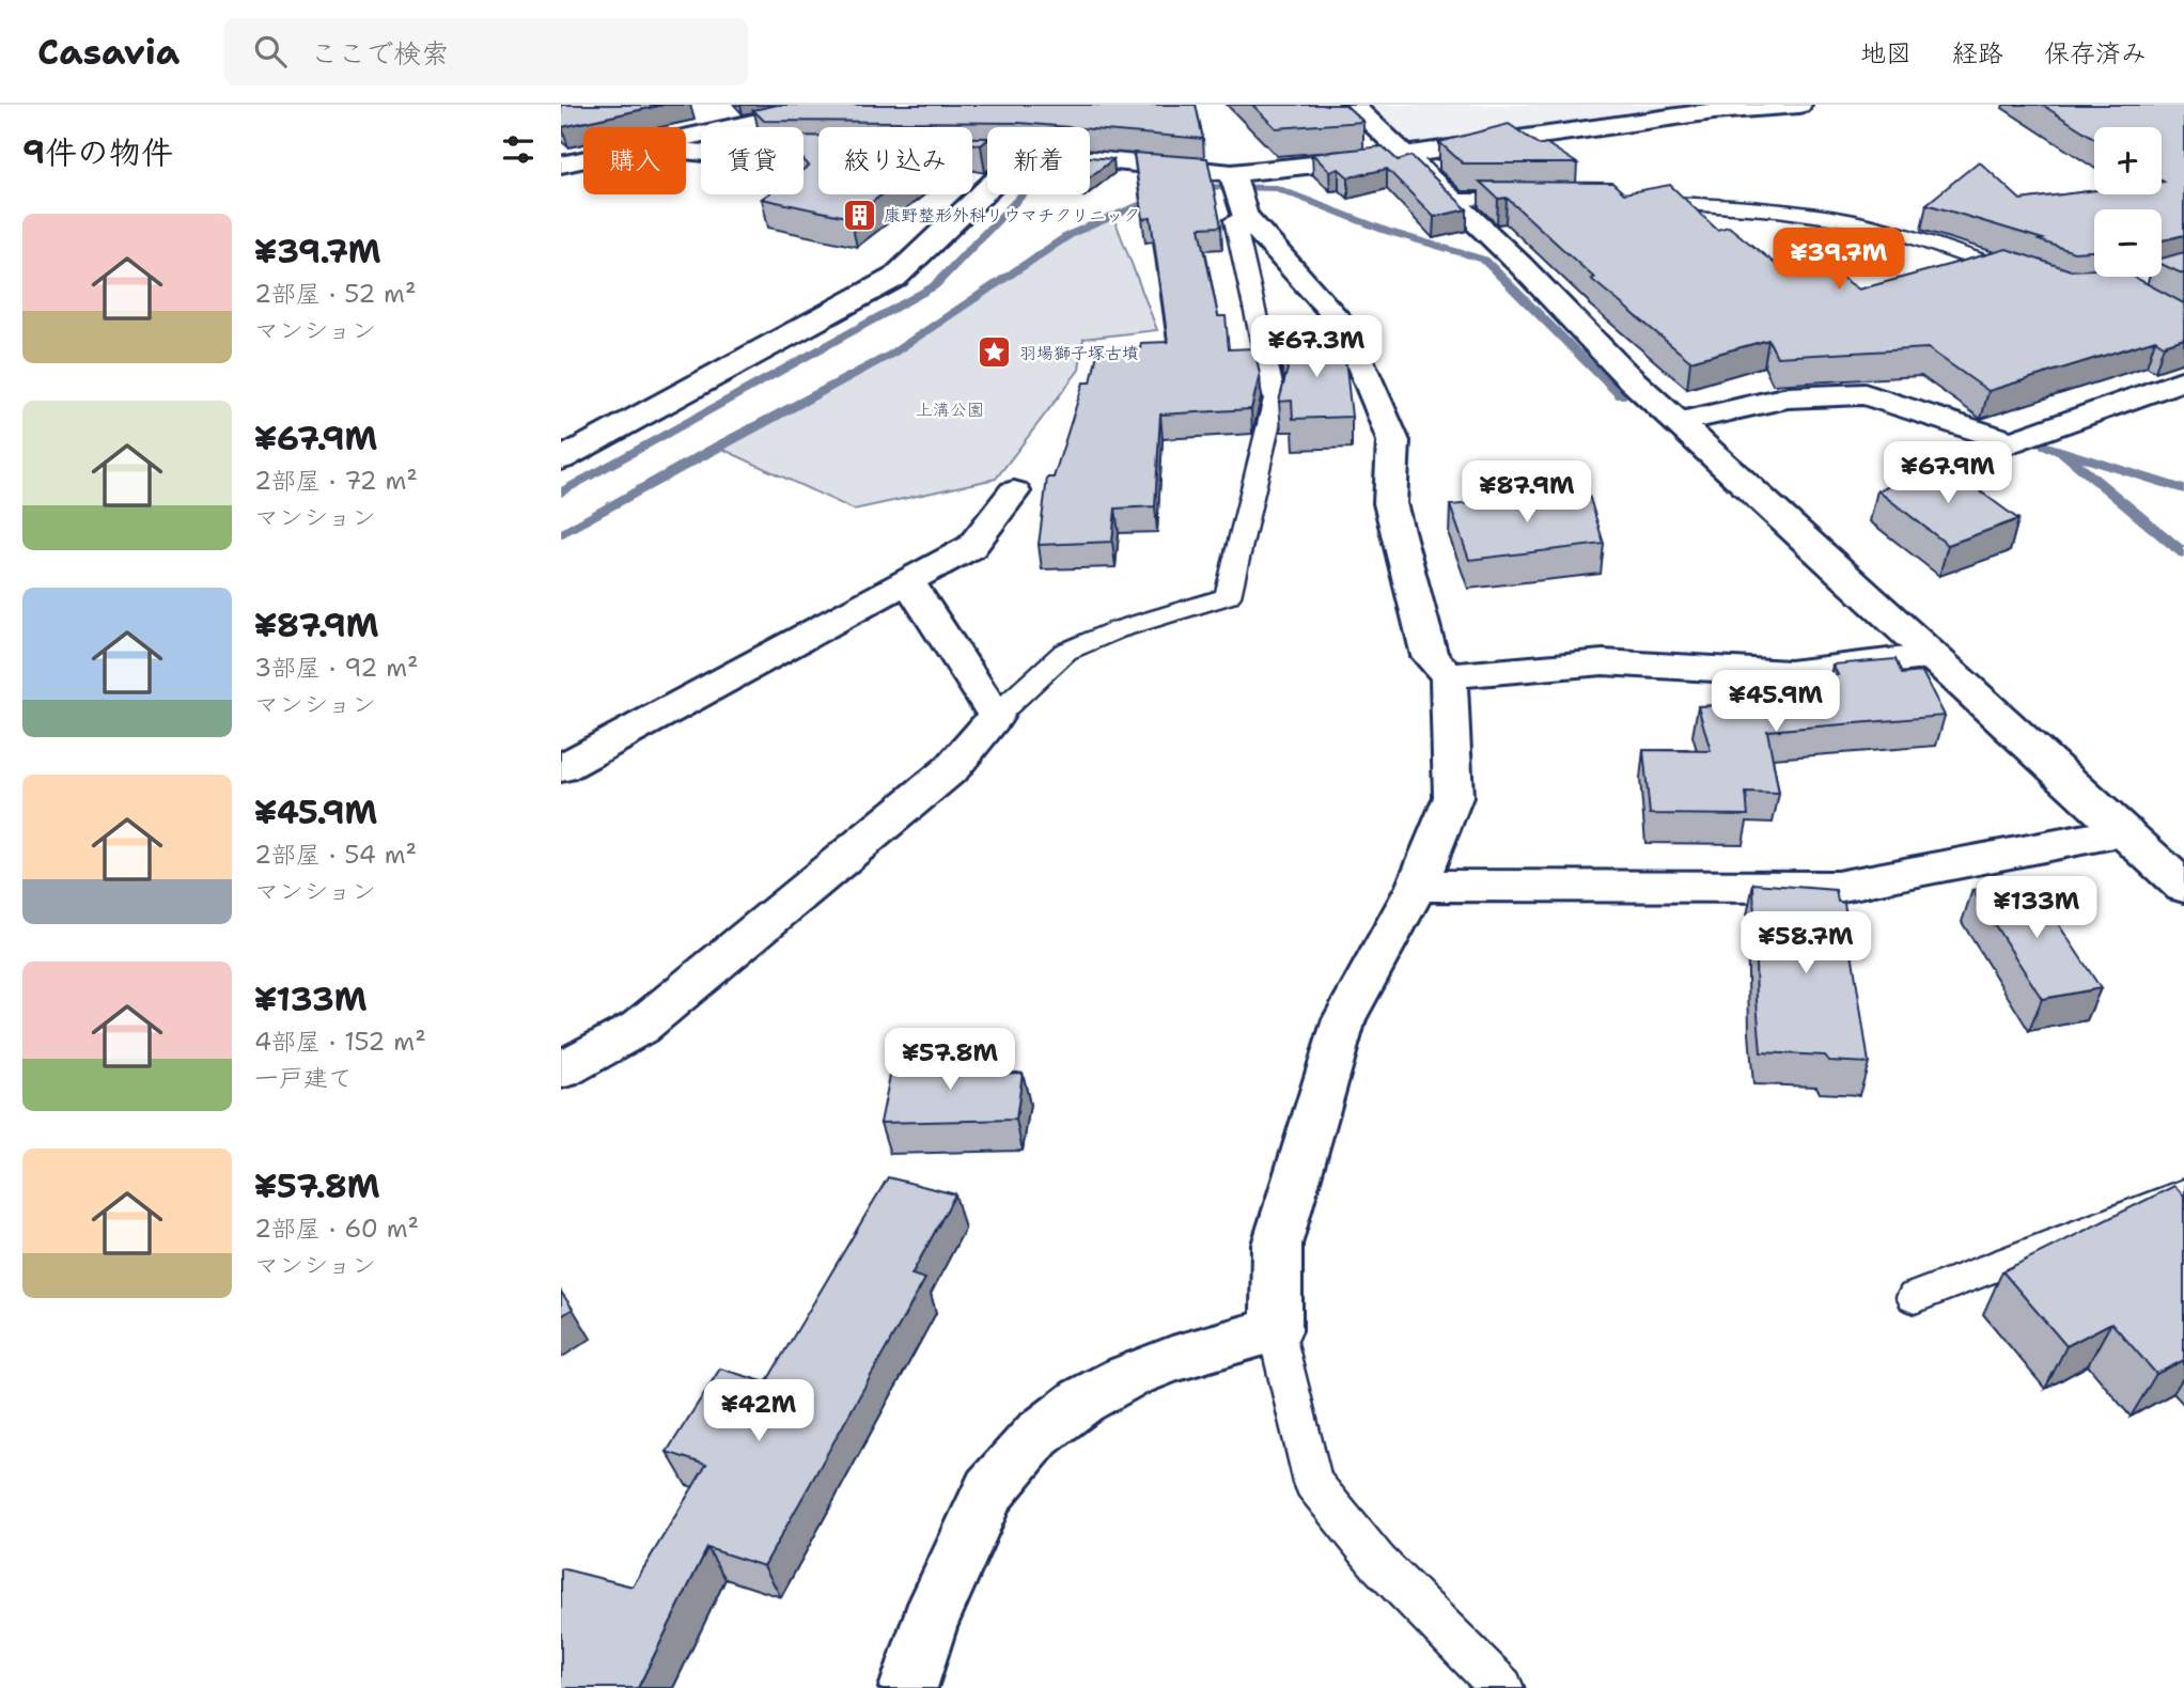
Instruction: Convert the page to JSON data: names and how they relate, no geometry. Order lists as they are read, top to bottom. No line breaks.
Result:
{"parks":["上溝公園"],"places":{"building":["康野整形外科リウマチクリニック"],"place":["羽場獅子塚古墳"]},"page":{"header":"Casavia","search":"ここで検索","nav":["地図","経路","保存済み"],"heading":"9件の物件","map_buttons":["+","−"],"chip":["購入","賃貸","絞り込み","新着"],"list":[{"name":"¥39.7M","note":"2部屋 · 52 m² · マンション"},{"name":"¥67.9M","note":"2部屋 · 72 m² · マンション"},{"name":"¥87.9M","note":"3部屋 · 92 m² · マンション"},{"name":"¥45.9M","note":"2部屋 · 54 m² · マンション"},{"name":"¥133M","note":"4部屋 · 152 m² · 一戸建て"},{"name":"¥57.8M","note":"2部屋 · 60 m² · マンション"}],"price":["¥39.7M","¥67.3M","¥67.9M","¥87.9M","¥45.9M","¥133M","¥58.7M","¥57.8M","¥42M"]}}
